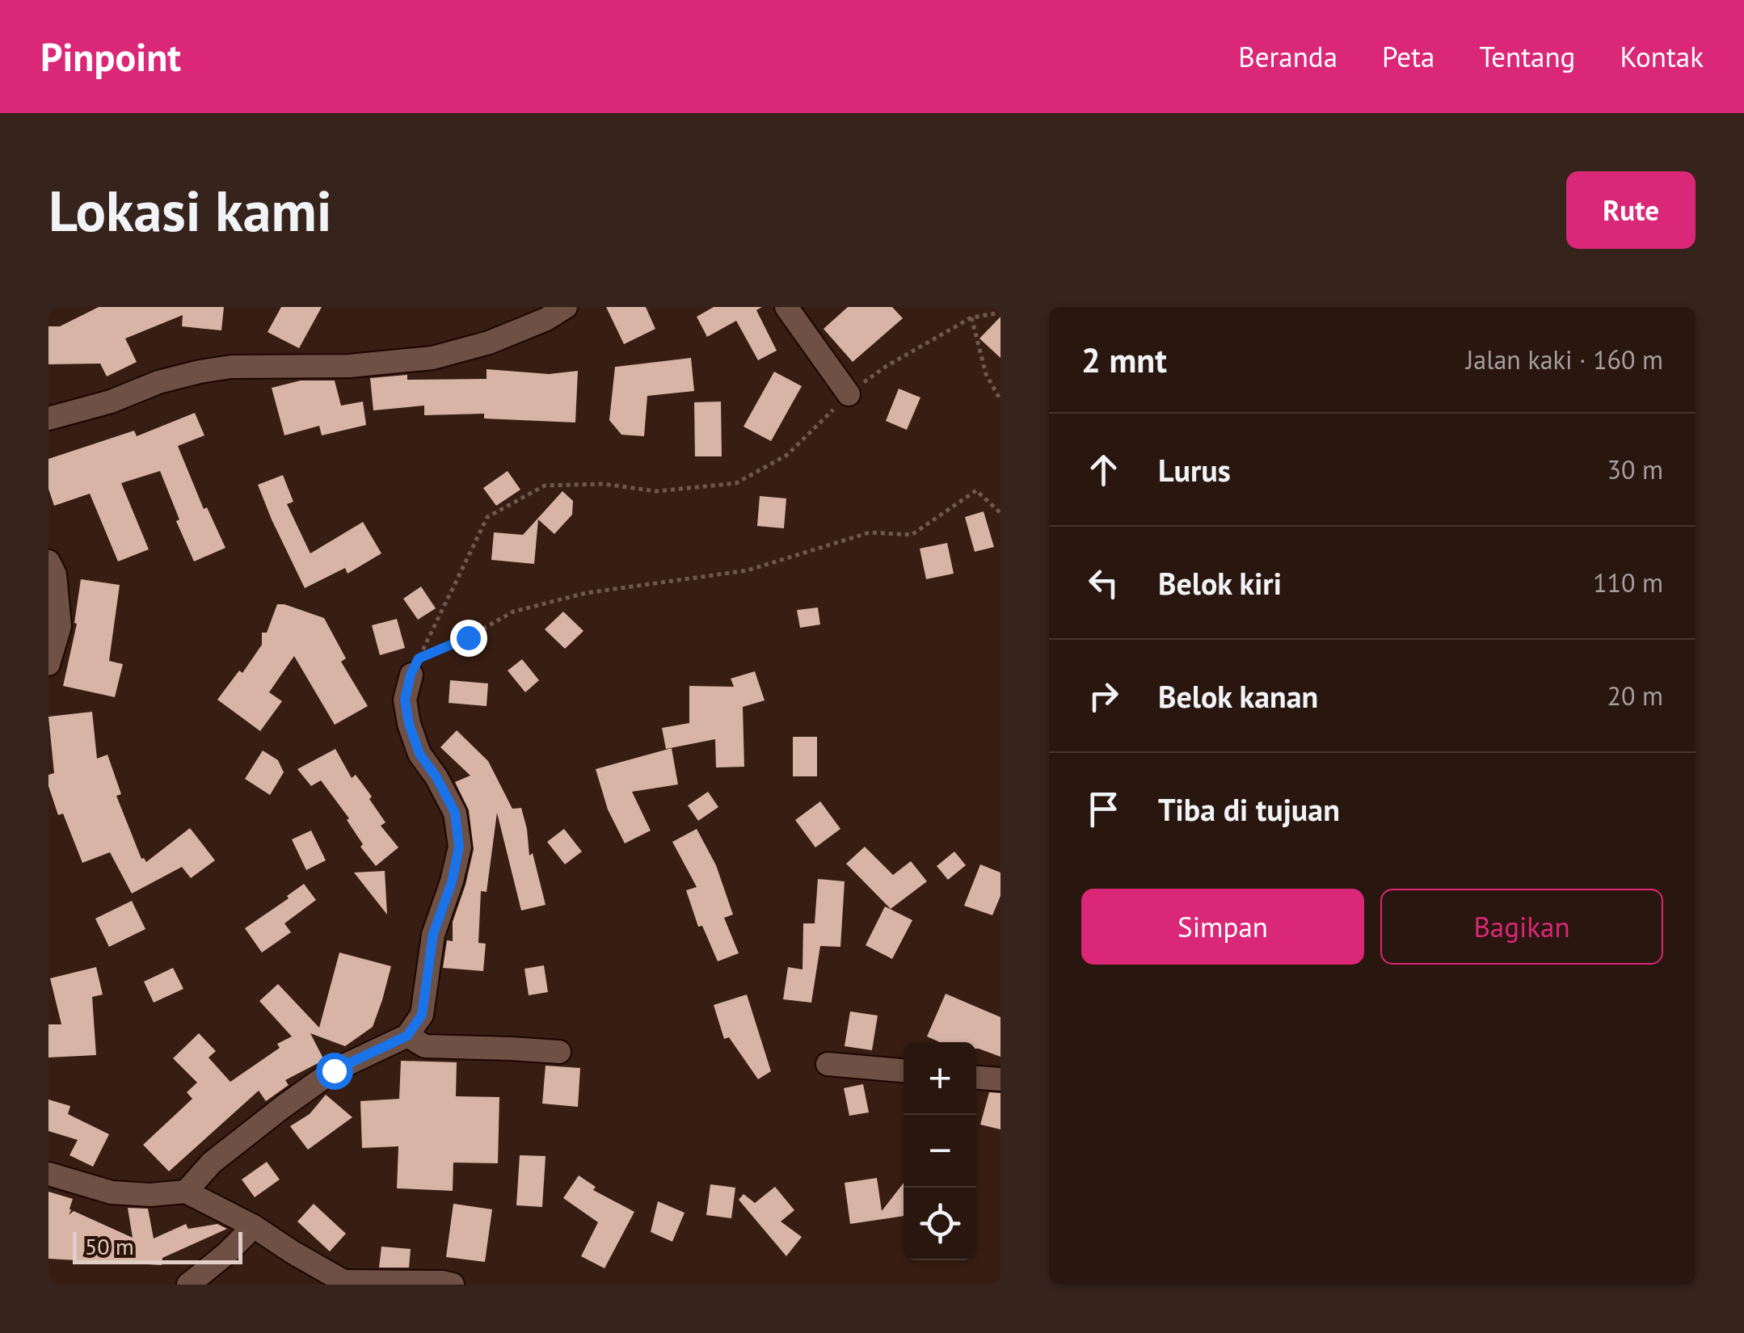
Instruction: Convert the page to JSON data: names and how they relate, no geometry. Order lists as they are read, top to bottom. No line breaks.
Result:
{"scale_bar":"50 m","page":{"header":"Pinpoint","nav":["Beranda","Peta","Tentang","Kontak"],"buttons":["Rute",["Simpan","Bagikan"]],"title":"Lokasi kami","heading":["2 mnt","Jalan kaki · 160 m"],"list":[["Lurus","30 m"],["Belok kiri","110 m"],["Belok kanan","20 m"],"Tiba di tujuan"],"map_buttons":["+","−"],"scale":"50 m"}}
